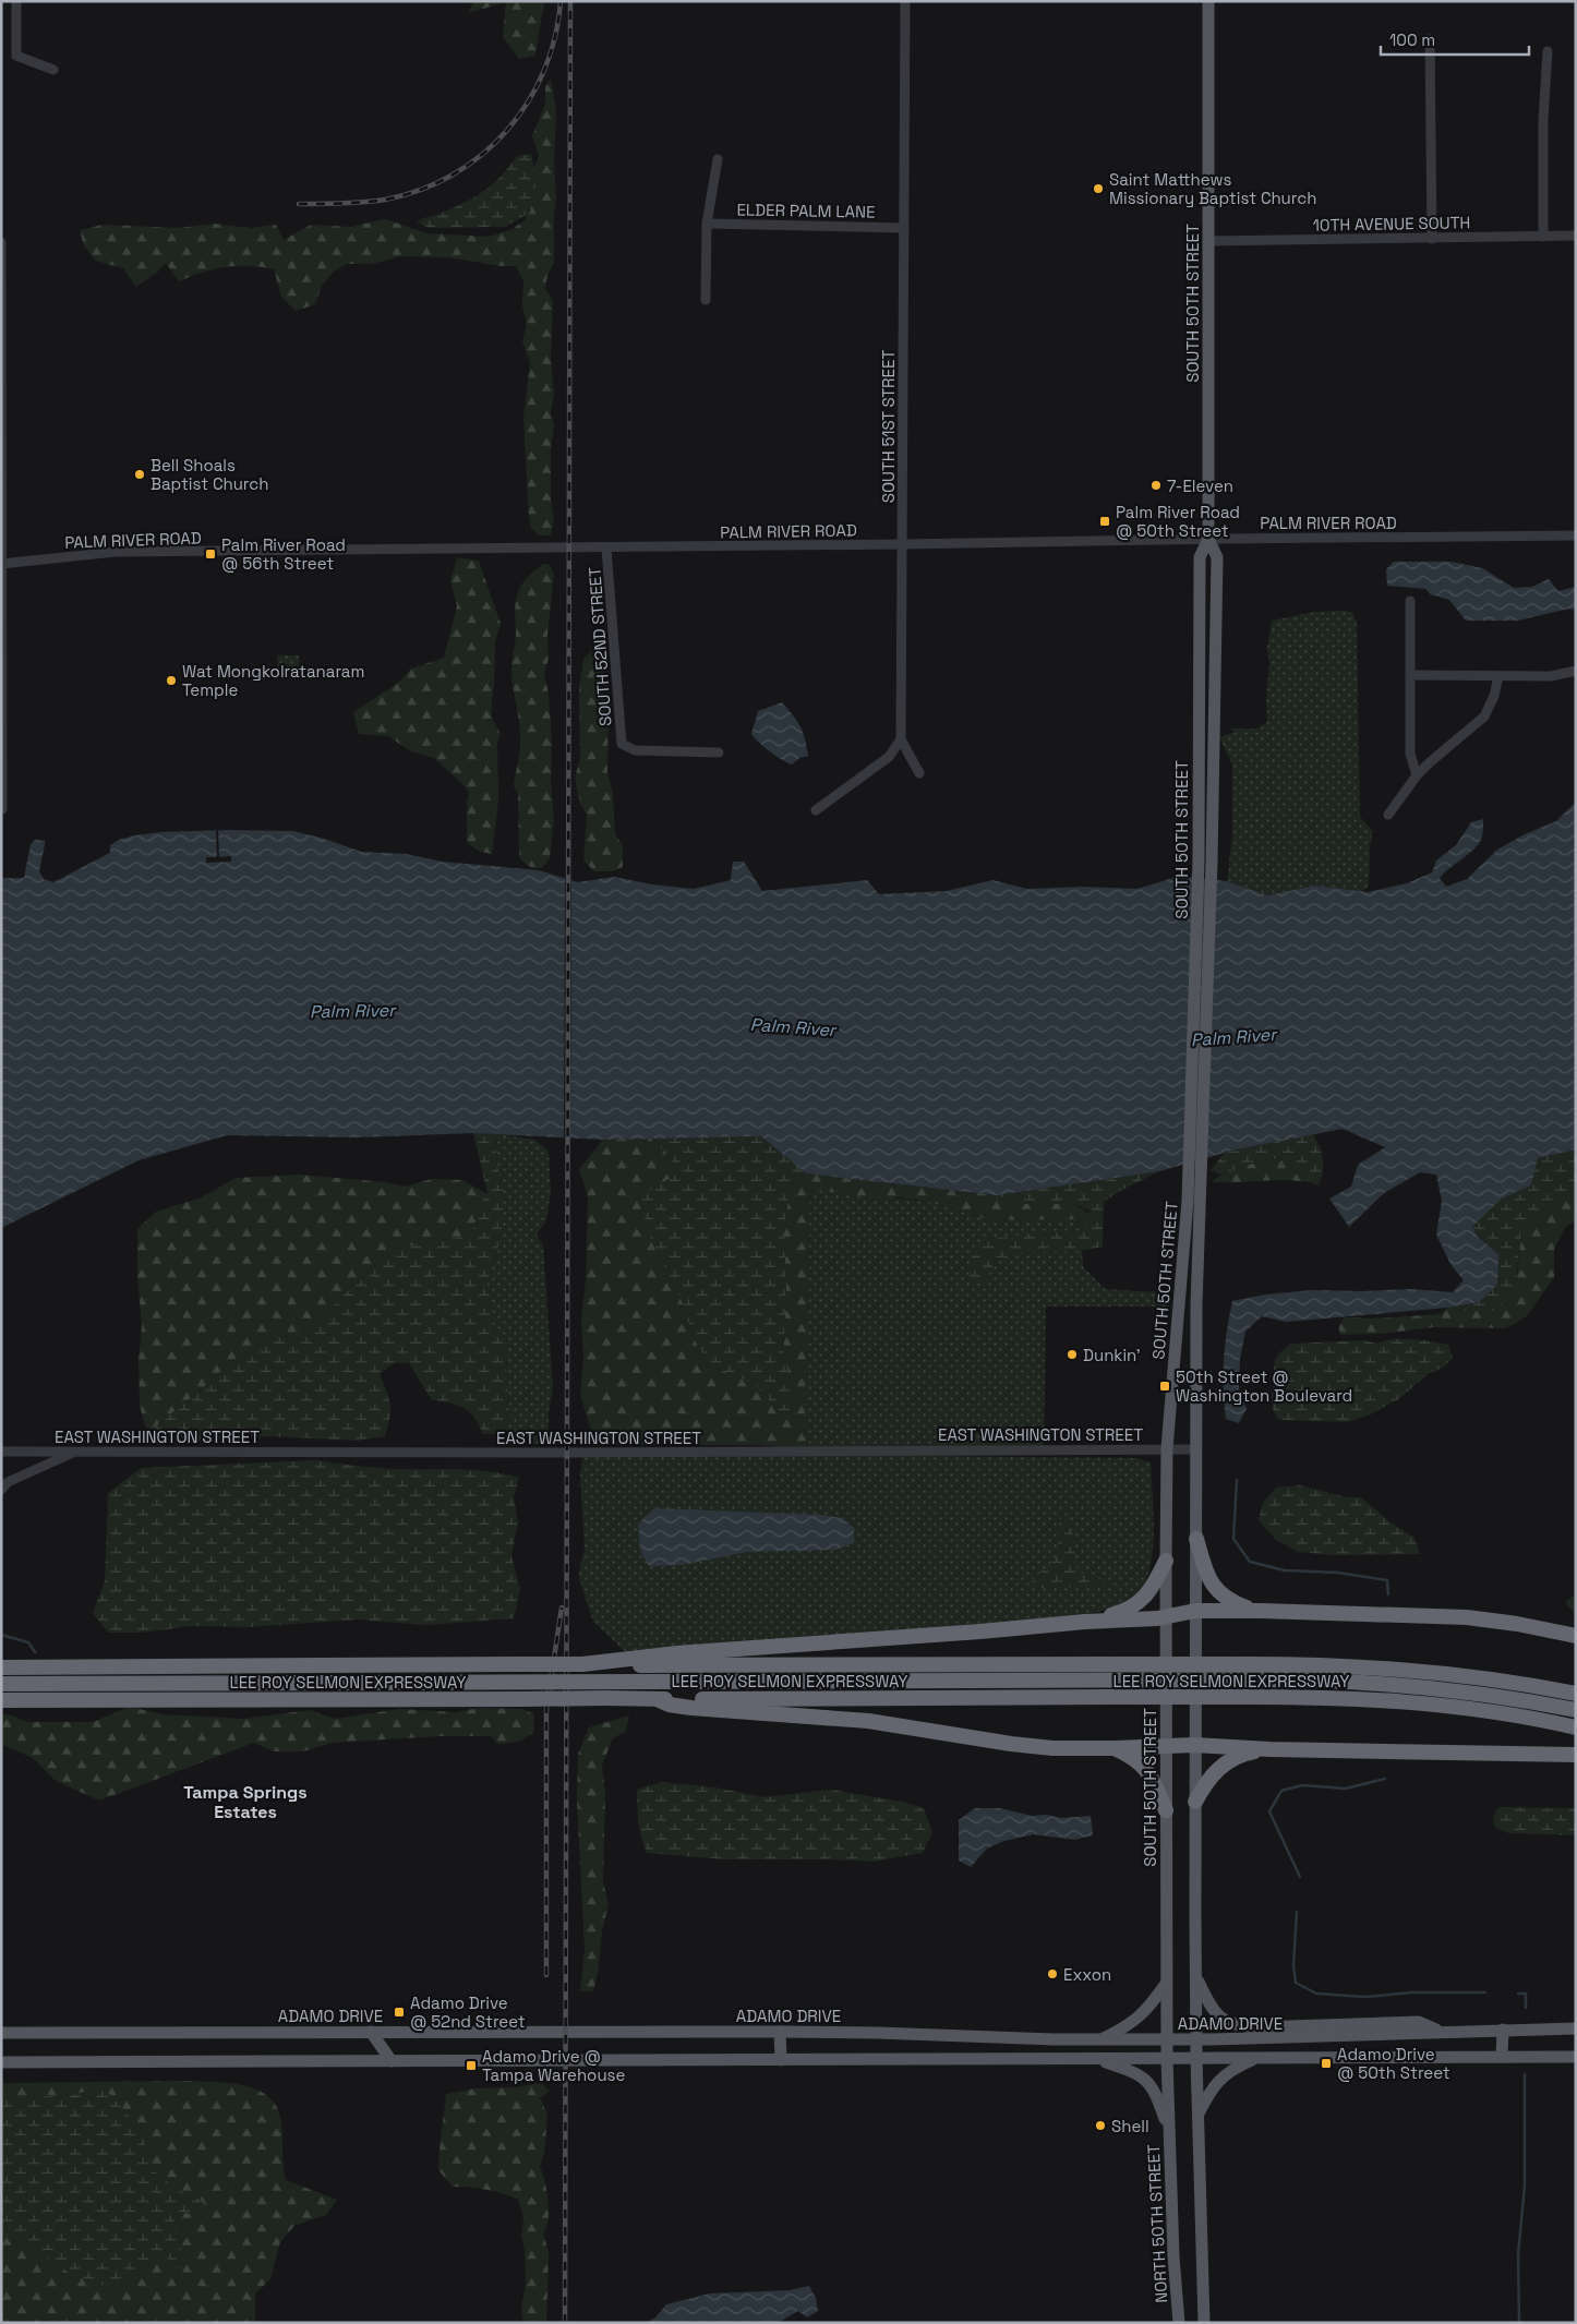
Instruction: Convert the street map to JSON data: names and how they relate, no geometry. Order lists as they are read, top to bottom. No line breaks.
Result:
{"streets":{"highway":["LEE ROY SELMON EXPRESSWAY"],"main road":["SOUTH 50TH STREET","ADAMO DRIVE","NORTH 50TH STREET"],"street":["ELDER PALM LANE","10TH AVENUE SOUTH","SOUTH 51ST STREET","PALM RIVER ROAD","SOUTH 52ND STREET","EAST WASHINGTON STREET"]},"crossings":[["ELDER PALM LANE","SOUTH 51ST STREET"],["10TH AVENUE SOUTH","SOUTH 50TH STREET"],["SOUTH 50TH STREET","PALM RIVER ROAD"],["SOUTH 50TH STREET","EAST WASHINGTON STREET"],["SOUTH 50TH STREET","ADAMO DRIVE"],["SOUTH 50TH STREET","NORTH 50TH STREET"],["SOUTH 51ST STREET","PALM RIVER ROAD"],["PALM RIVER ROAD","SOUTH 52ND STREET"]],"districts":["Tampa Springs Estates"],"water":["Palm River"],"places":{"other":["Saint Matthews Missionary Baptist Church","Bell Shoals Baptist Church","7-Eleven","Wat Mongkolratanaram Temple","Dunkin'","Exxon","Shell"],"transit":["Palm River Road @ 50th Street","Palm River Road @ 56th Street","50th Street @ Washington Boulevard","Adamo Drive @ 52nd Street","Adamo Drive @ 50th Street","Adamo Drive @ Tampa Warehouse"]},"scale_bar":"100 m"}
